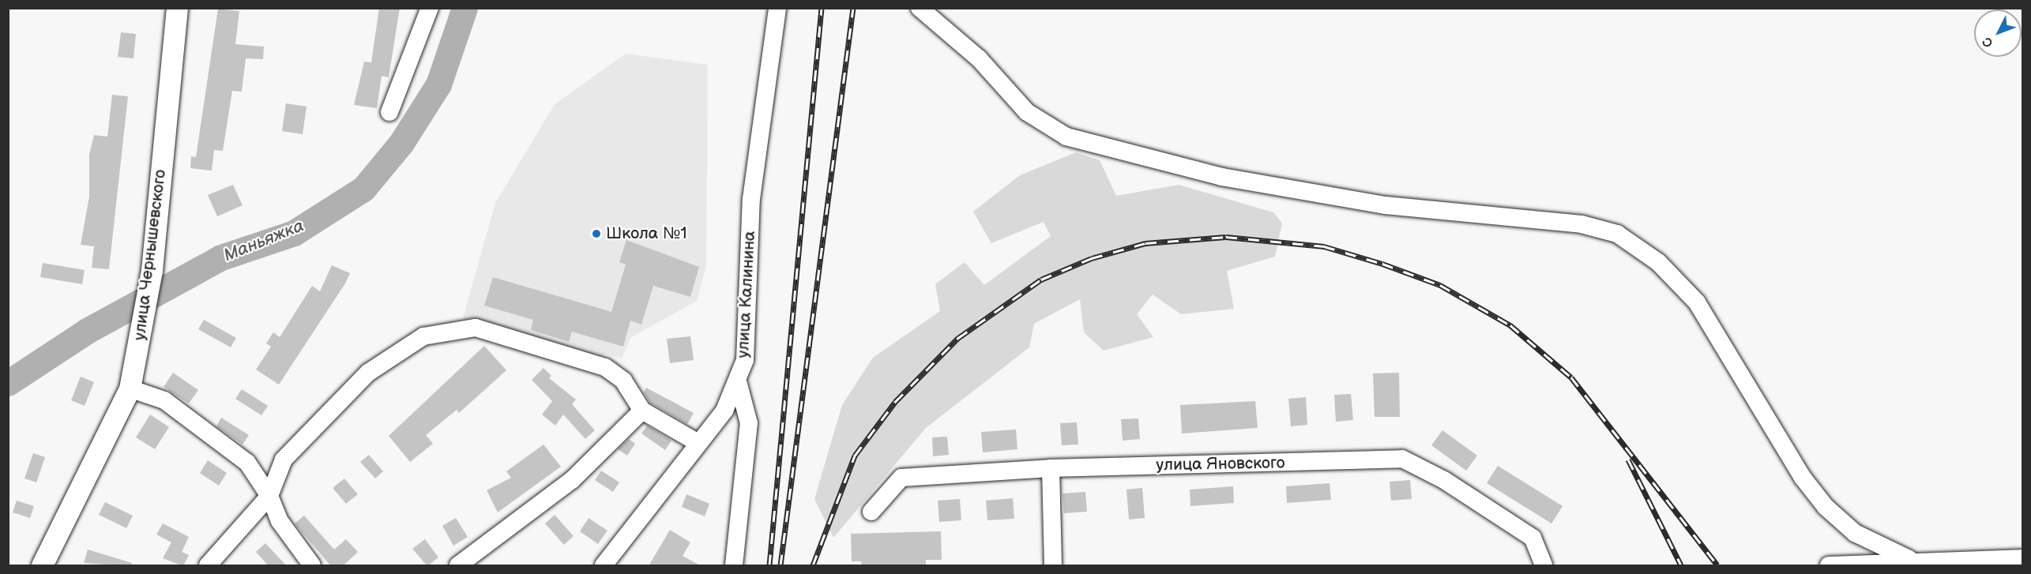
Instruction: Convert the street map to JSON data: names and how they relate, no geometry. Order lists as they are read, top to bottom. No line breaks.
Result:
{"streets":{"street":["улица Чернышевского","улица Калинина","улица Яновского"]},"water":["Маньяжка"],"places":["Школа №1"],"north":"bottom left"}
